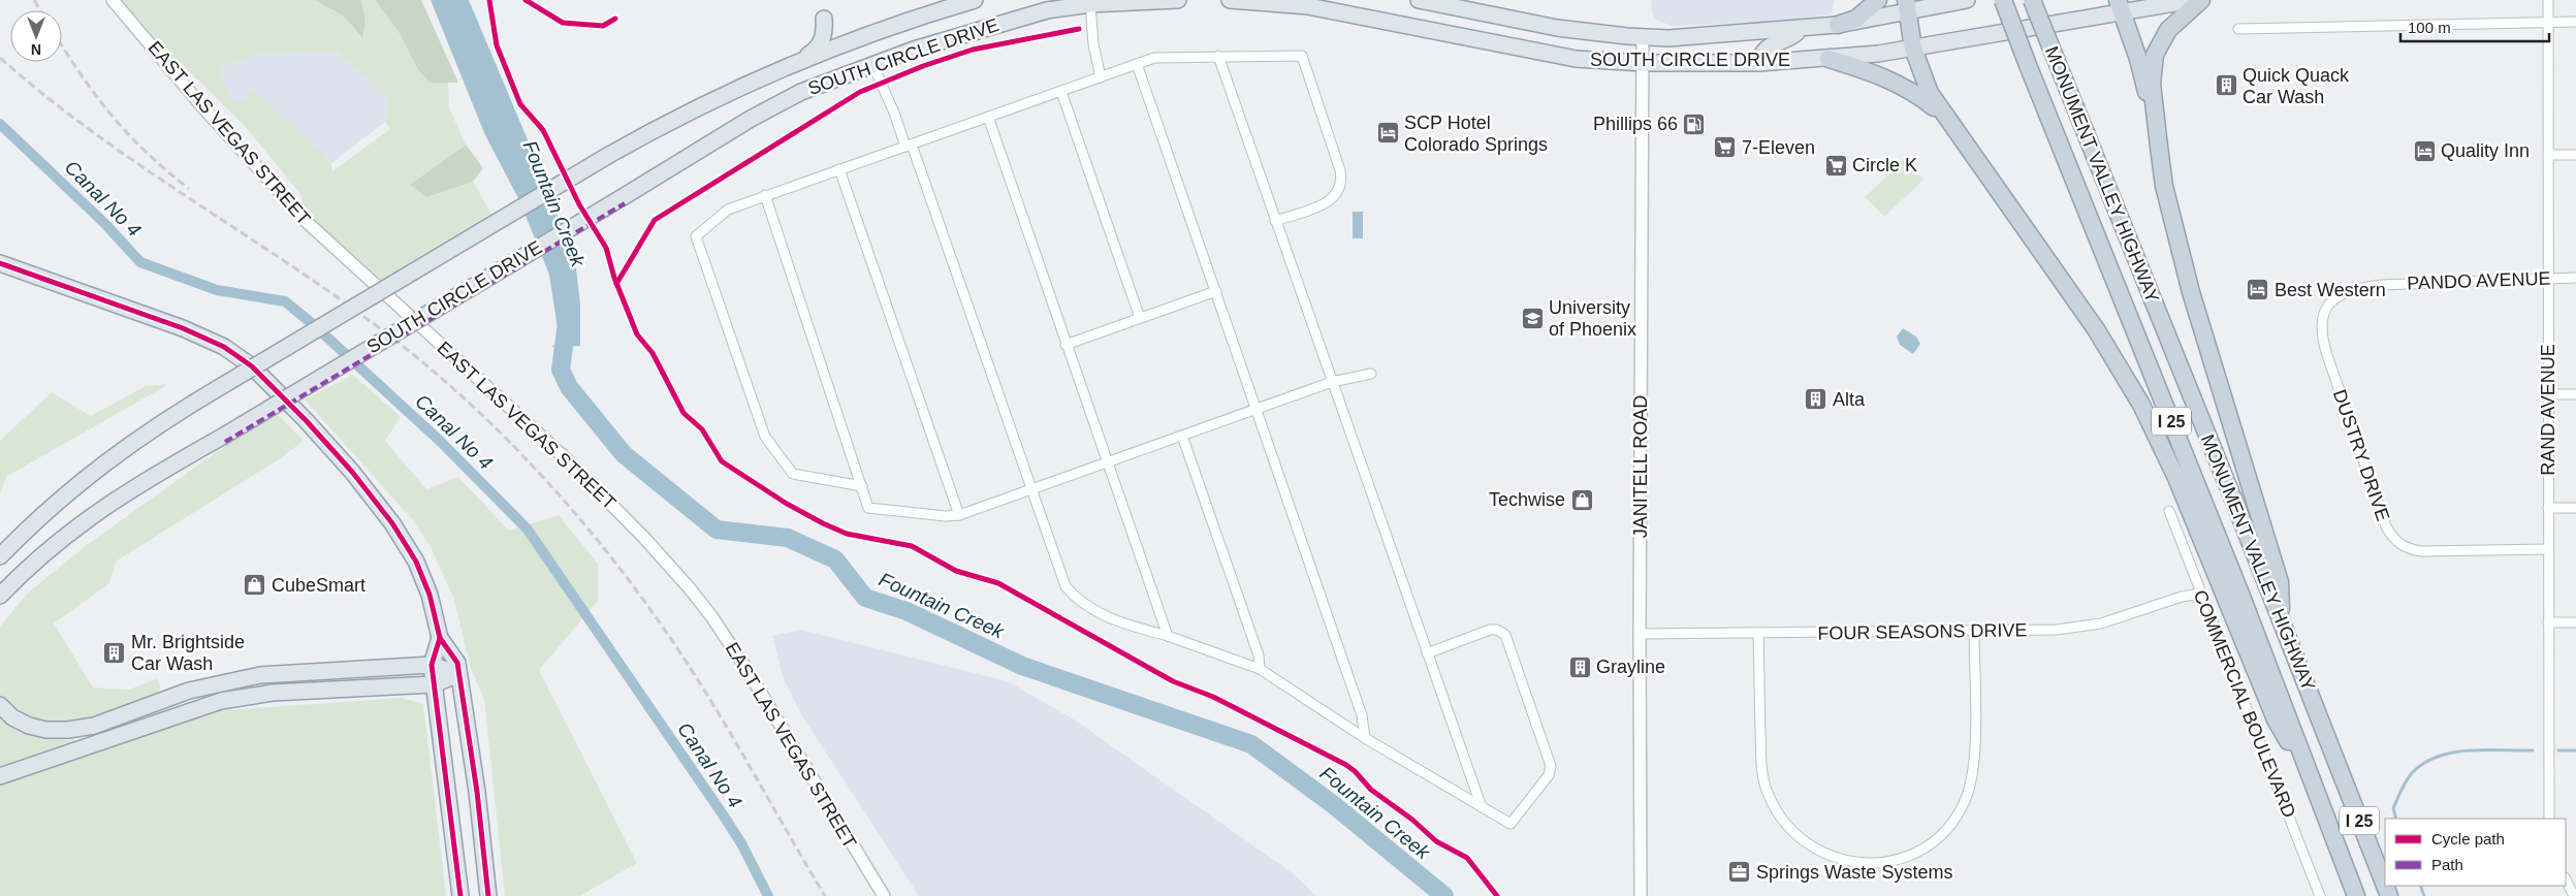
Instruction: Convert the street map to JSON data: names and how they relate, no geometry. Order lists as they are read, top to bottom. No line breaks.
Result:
{"streets":{"highway":["MONUMENT VALLEY HIGHWAY","I 25"],"main road":["SOUTH CIRCLE DRIVE"],"street":["EAST LAS VEGAS STREET","PANDO AVENUE","RAND AVENUE","DUSTRY DRIVE","JANITELL ROAD","FOUR SEASONS DRIVE","COMMERCIAL BOULEVARD"]},"crossings":[["SOUTH CIRCLE DRIVE","JANITELL ROAD"],["PANDO AVENUE","RAND AVENUE"],["PANDO AVENUE","DUSTRY DRIVE"],["RAND AVENUE","DUSTRY DRIVE"],["JANITELL ROAD","FOUR SEASONS DRIVE"],["FOUR SEASONS DRIVE","COMMERCIAL BOULEVARD"]],"water":["Canal No 4","Fountain Creek"],"places":{"building":["Quick Quack Car Wash","Alta","Mr. Brightside Car Wash","Grayline"],"fuel station":["Phillips 66"],"hotel":["SCP Hotel Colorado Springs","Quality Inn","Best Western"],"supermarket":["7-Eleven","Circle K"],"school or university":["University of Phoenix"],"shop":["Techwise","CubeSmart"],"office":["Springs Waste Systems"]},"legend":["Cycle path","Path"],"scale_bar":"100 m","north":"bottom"}
